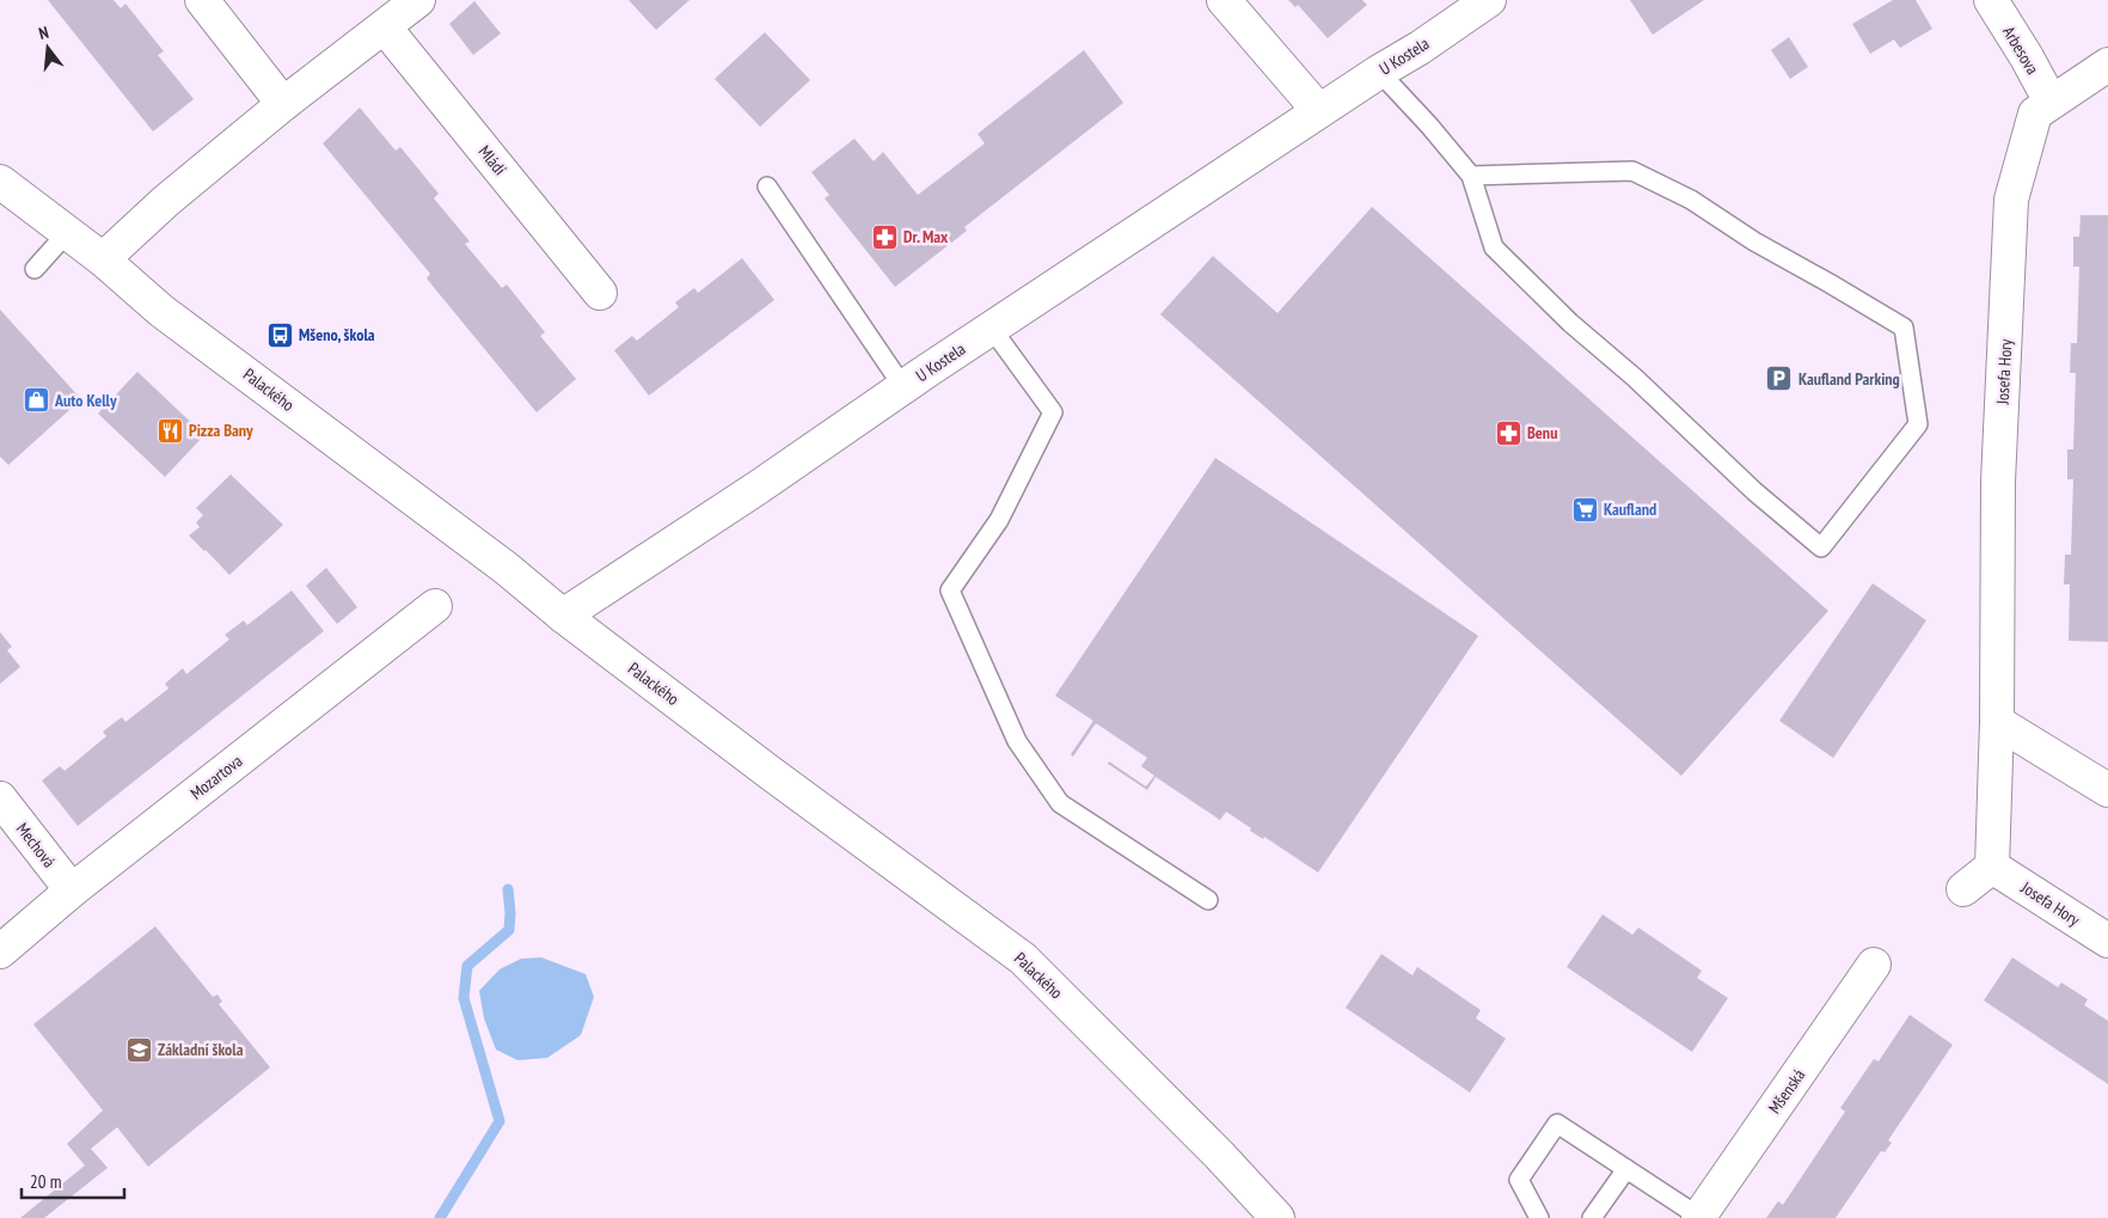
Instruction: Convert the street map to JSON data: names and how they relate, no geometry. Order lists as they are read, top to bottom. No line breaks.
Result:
{"streets":{"street":["Arbesova","U Kostela","Mládí","Josefa Hory","Palackého","Mozartova","Mechová","Mšenská"]},"crossings":[["Arbesova","Josefa Hory"],["U Kostela","Palackého"],["Mozartova","Mechová"]],"places":{"pharmacy":["Dr. Max","Benu"],"bus stop":["Mšeno, škola"],"parking":["Kaufland Parking"],"shop":["Auto Kelly"],"restaurant":["Pizza Bany"],"supermarket":["Kaufland"],"school or university":["Základní škola"]},"scale_bar":"20 m","north":"top"}
